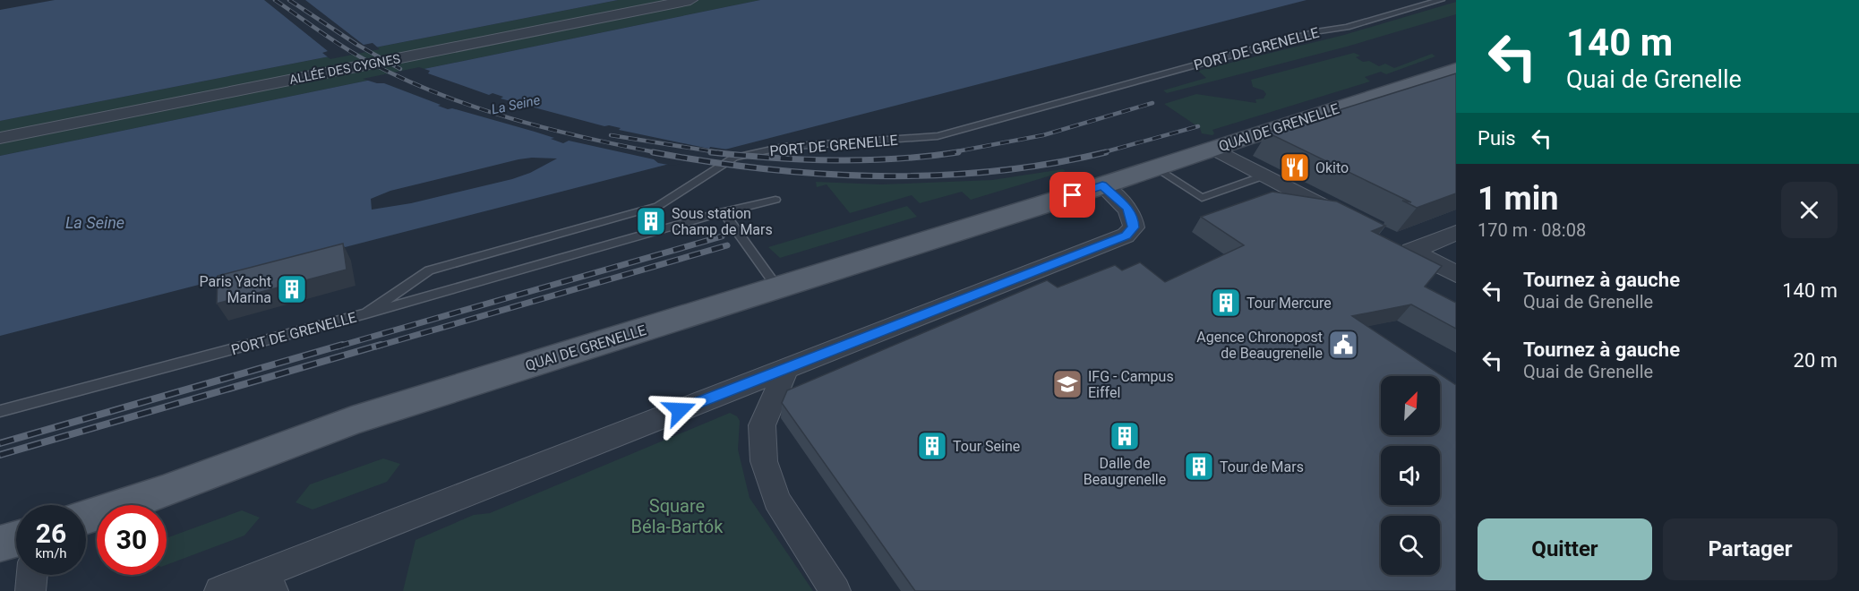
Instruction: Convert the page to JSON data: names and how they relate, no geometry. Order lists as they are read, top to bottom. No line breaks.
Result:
{"streets":{"main road":["QUAI DE GRENELLE"],"street":["ALLÉE DES CYGNES"],"lane":["PORT DE GRENELLE"]},"water":["La Seine"],"parks":["Square Béla-Bartók"],"places":{"restaurant":["Okito"],"building":["Sous station Champ de Mars","Paris Yacht Marina","Tour Mercure","Dalle de Beaugrenelle","Tour Seine","Tour de Mars"],"public building":["Agence Chronopost de Beaugrenelle"],"school or university":["IFG - Campus Eiffel"]},"north":"top right","page":{"turn":["140 m","Quai de Grenelle"],"then":"Puis","heading":["1 min","170 m · 08:08"],"list":[{"name":"Tournez à gauche","note":"Quai de Grenelle","value":"140 m"},{"name":"Tournez à gauche","note":"Quai de Grenelle","value":"20 m"}],"speed":"26 km/h","limit":"30","buttons":["Quitter","Partager"]}}
